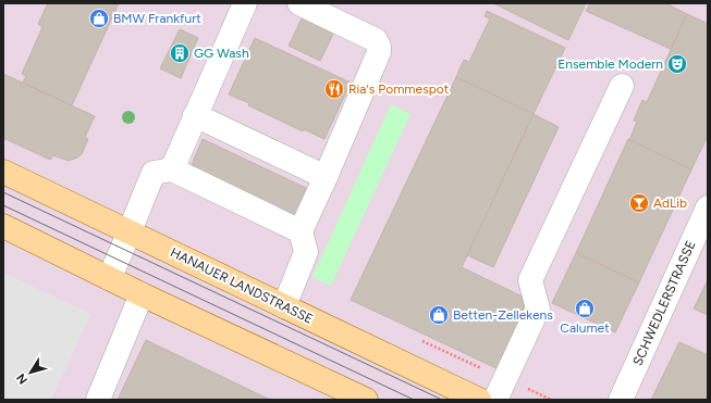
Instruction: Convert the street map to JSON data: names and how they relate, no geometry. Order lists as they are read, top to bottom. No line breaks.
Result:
{"streets":{"main road":["HANAUER LANDSTRASSE"],"street":["SCHWEDLERSTRASSE"]},"places":{"shop":["BMW Frankfurt","Calumet","Betten-Zellekens"],"building":["GG Wash"],"theatre":["Ensemble Modern"],"restaurant":["Ria's Pommespot"],"bar":["AdLib"]},"north":"bottom left"}
